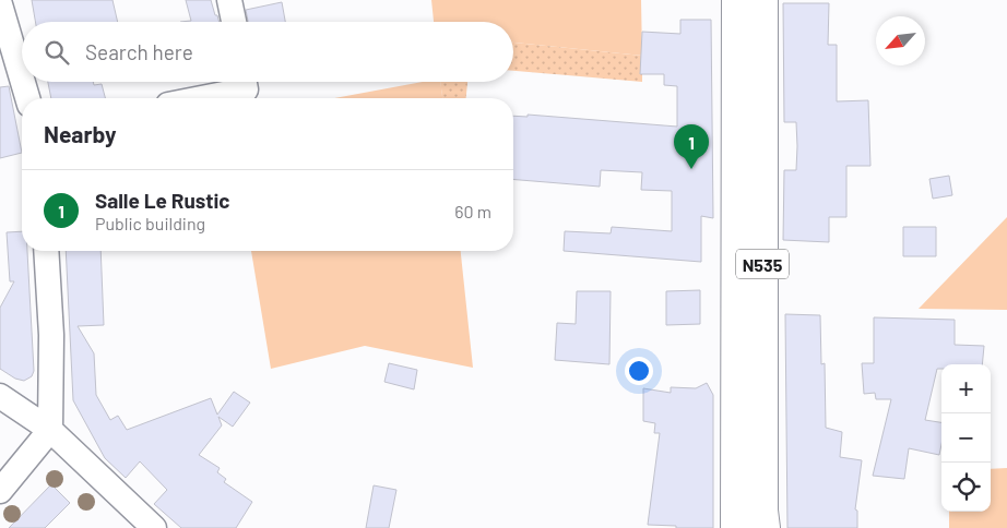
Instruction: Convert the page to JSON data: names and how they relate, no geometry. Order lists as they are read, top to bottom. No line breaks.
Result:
{"streets":{"main road":["N535"]},"north":"bottom left","page":{"search":"Search here","heading":"Nearby","pins":"1","list":[{"mark":"1","name":"Salle Le Rustic","note":"Public building","value":"60 m"}],"map_buttons":["+","−"]}}
